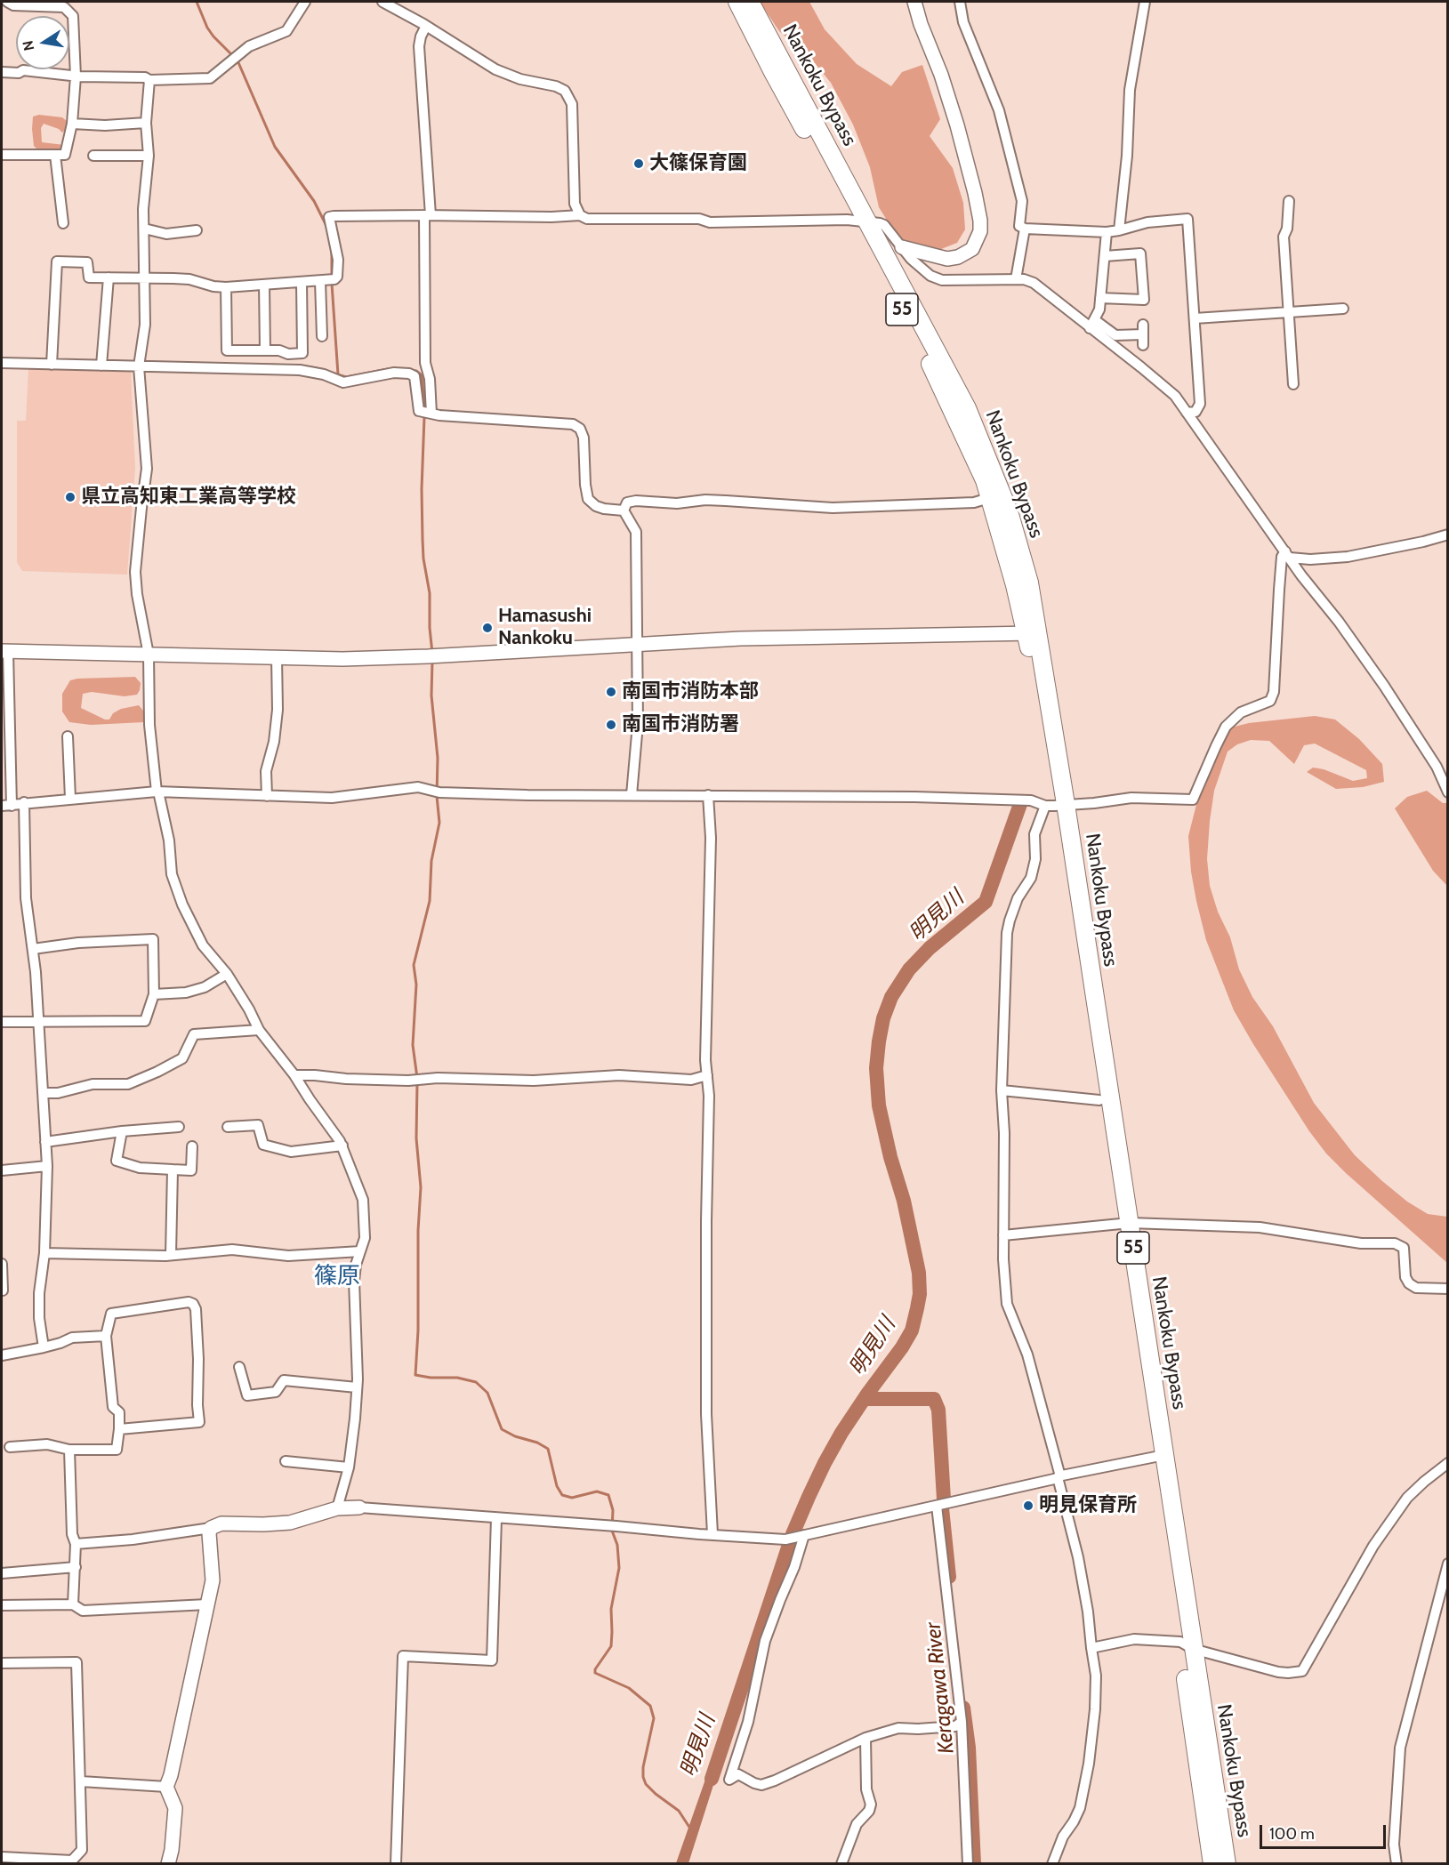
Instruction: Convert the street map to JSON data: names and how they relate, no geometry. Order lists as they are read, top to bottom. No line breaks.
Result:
{"streets":{"highway":["Nankoku Bypass","55"]},"districts":["篠原"],"water":["明見川","Keragawa River"],"places":["大篠保育園","県立高知東工業高等学校","Hamasushi Nankoku","南国市消防本部","南国市消防署","明見保育所"],"scale_bar":"100 m","north":"left"}
